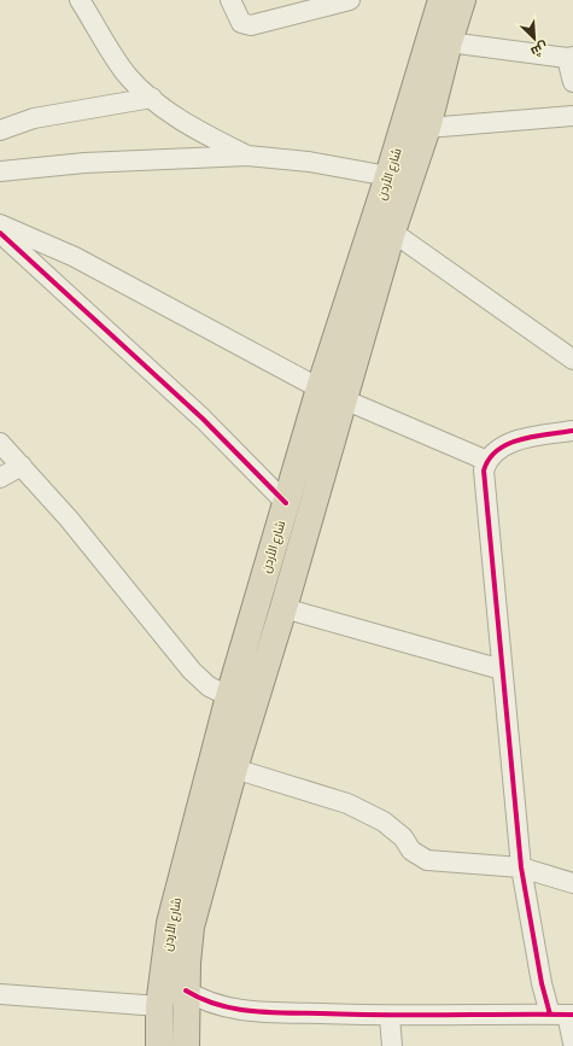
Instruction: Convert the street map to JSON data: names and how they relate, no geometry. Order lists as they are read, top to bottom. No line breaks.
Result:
{"streets":{"highway":["شارع الأردن"]},"north":"bottom right"}
